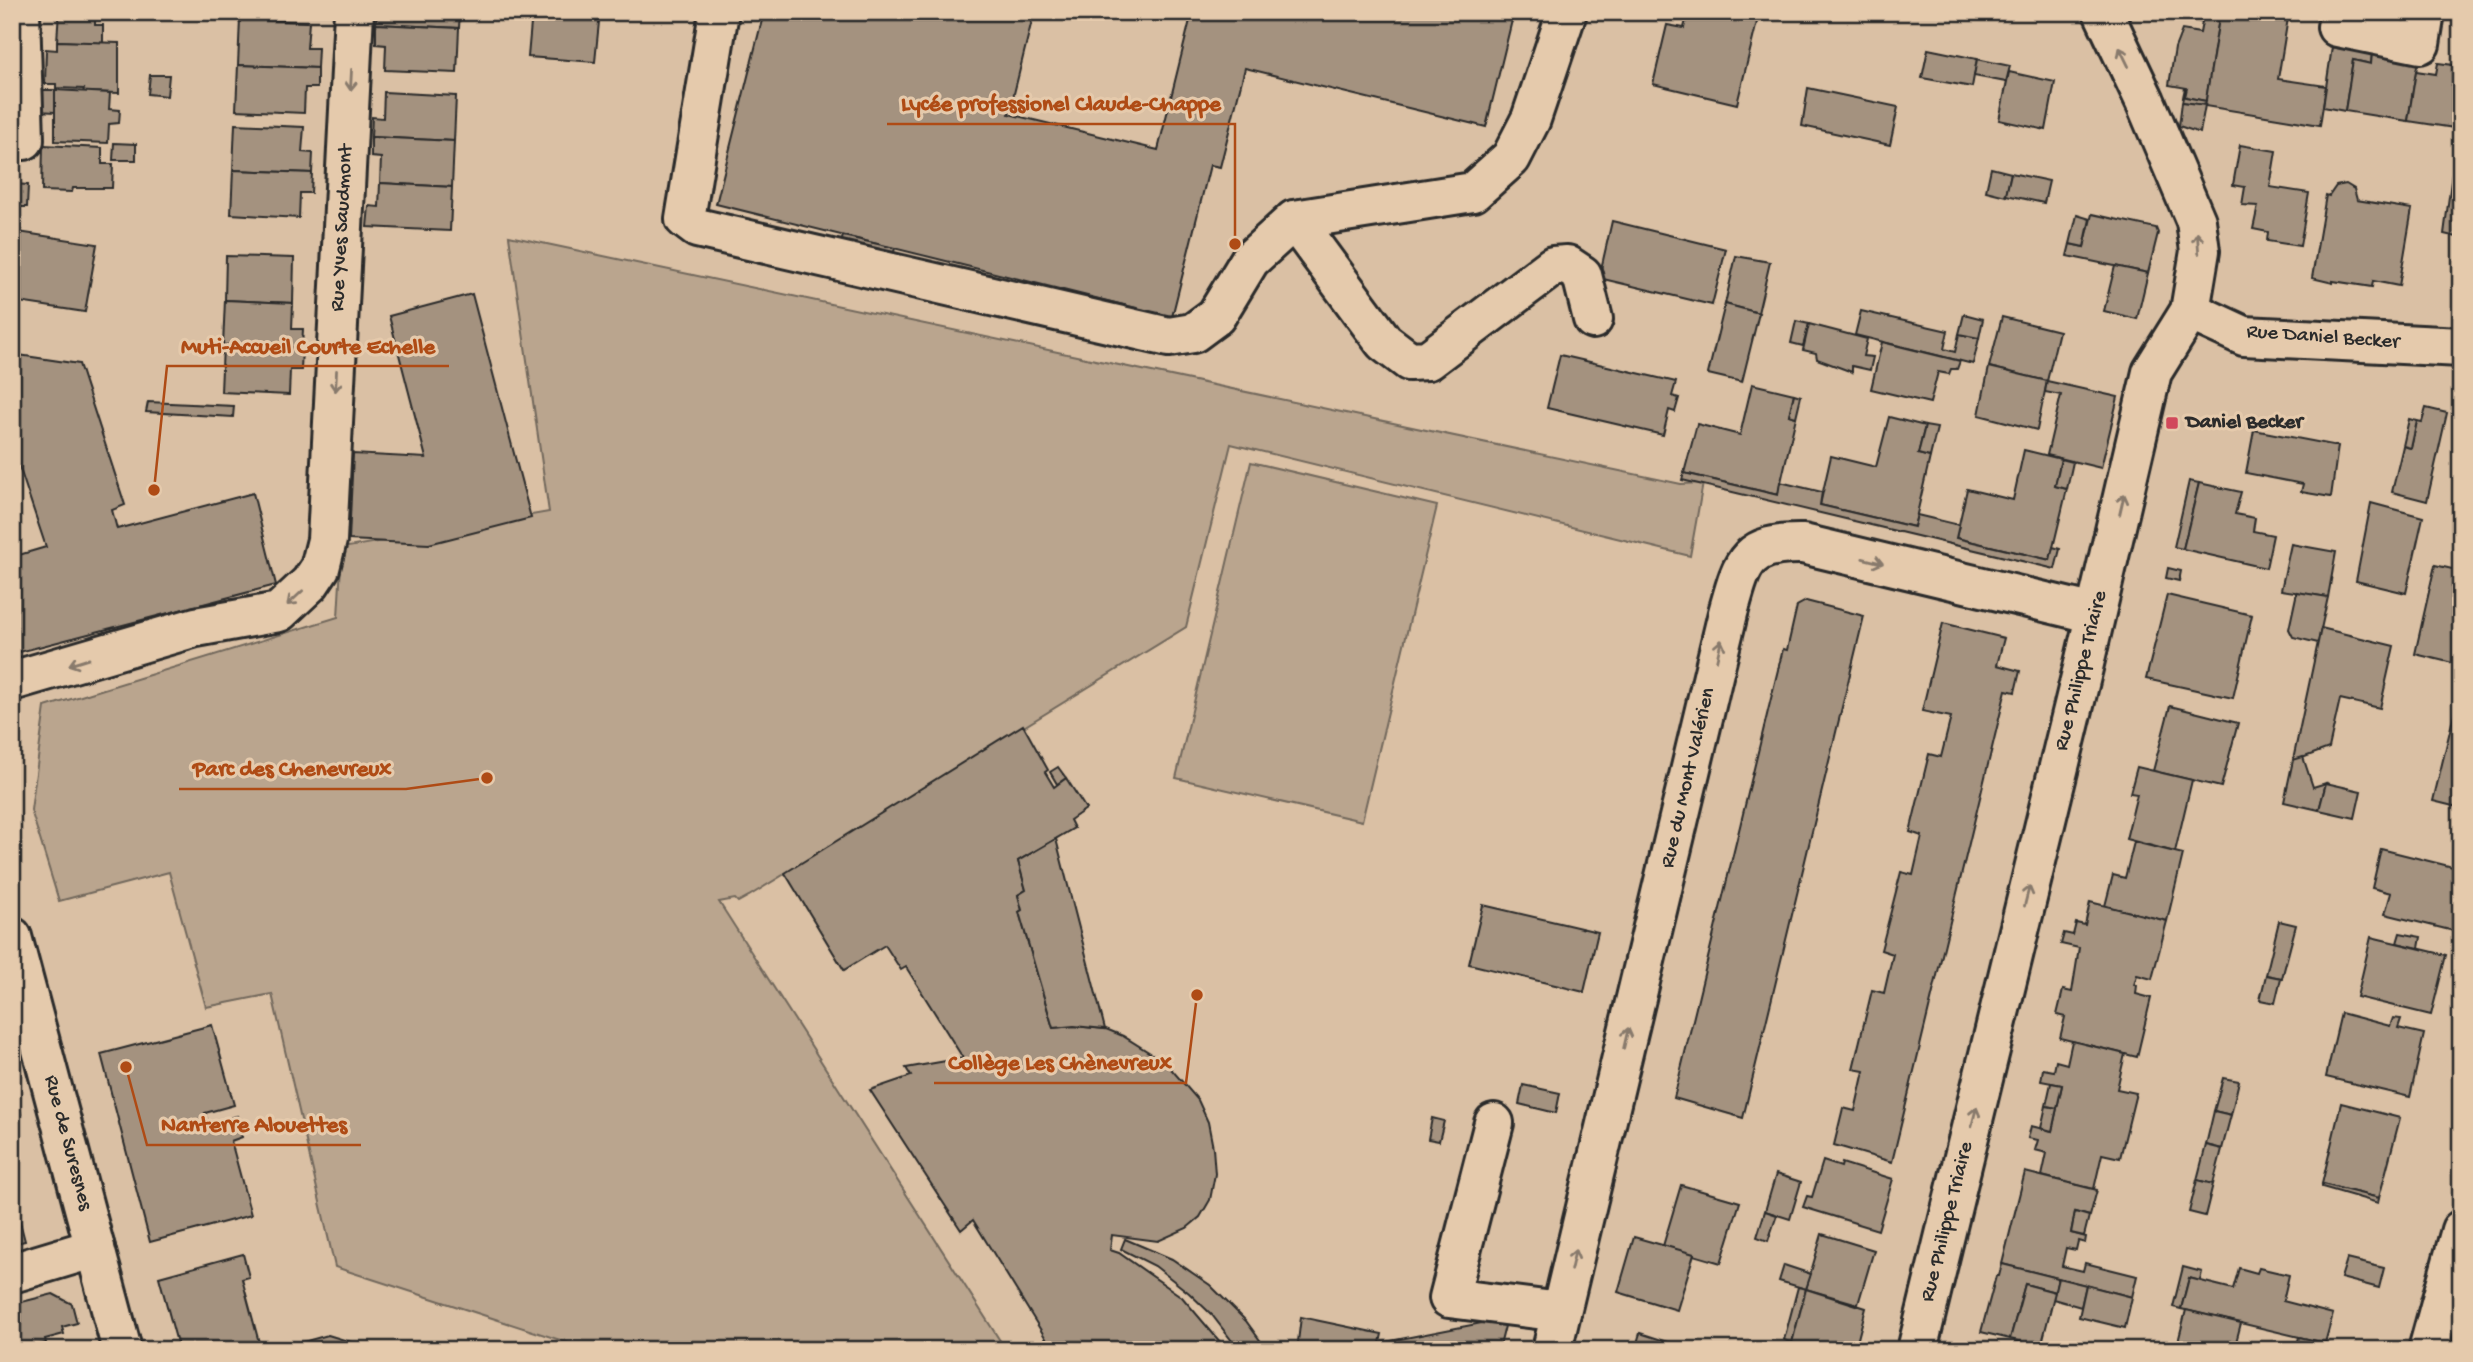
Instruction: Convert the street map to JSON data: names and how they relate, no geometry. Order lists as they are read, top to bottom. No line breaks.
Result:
{"streets":{"street":["Rue Yves Saudmont","Rue Daniel Becker","Rue Philippe Triaire","Rue du Mont Valérien","Rue de Suresnes"]},"crossings":[["Rue Daniel Becker","Rue Philippe Triaire"],["Rue Philippe Triaire","Rue du Mont Valérien"]],"one_way":["Rue Yves Saudmont","Rue Philippe Triaire"],"places":{"other":["Lycée professionel Claude-Chappe","Muti-Accueil Courte Echelle","Parc des Chenevreux","Collège Les Chènevreux","Nanterre Alouettes"],"transit":["Daniel Becker"]}}
